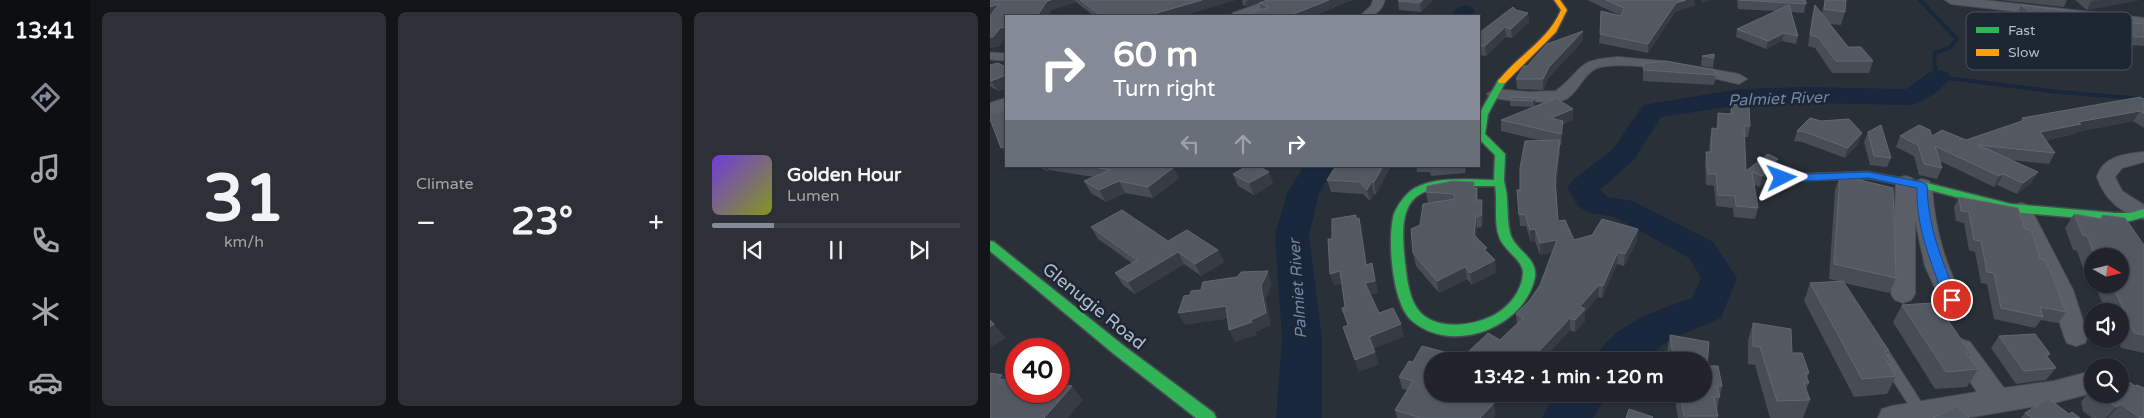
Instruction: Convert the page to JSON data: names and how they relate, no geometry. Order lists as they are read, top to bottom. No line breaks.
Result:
{"streets":{"street":["Glenugie Road"]},"water":["Palmiet River"],"legend":["Fast","Slow"],"north":"right","page":{"tabs":"13:41","tile":[["31","km/h"],"Climate"],"turn":["60 m","Turn right"],"song":["Golden Hour","Lumen"],"heat":["−","23°","+"],"limit":"40","trip":"13:42 · 1 min · 120 m"}}
